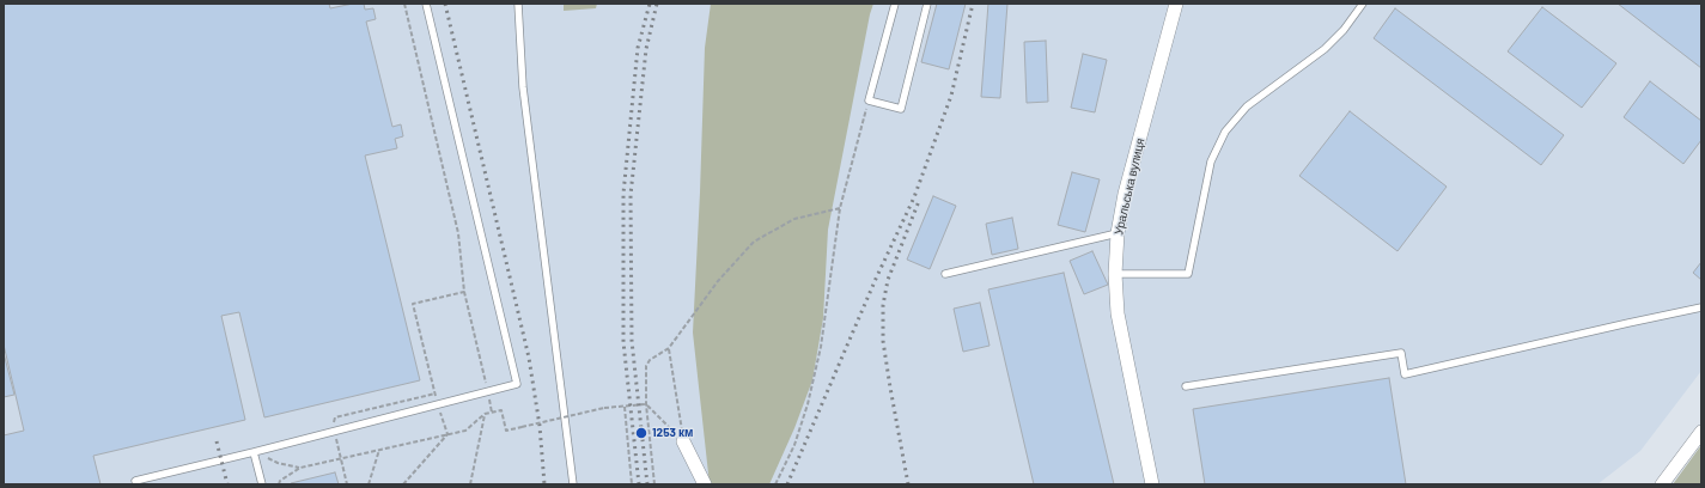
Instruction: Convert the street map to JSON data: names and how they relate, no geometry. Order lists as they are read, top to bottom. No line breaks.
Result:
{"streets":{"street":["Уральська вулиця"]},"places":["1253 км"]}
